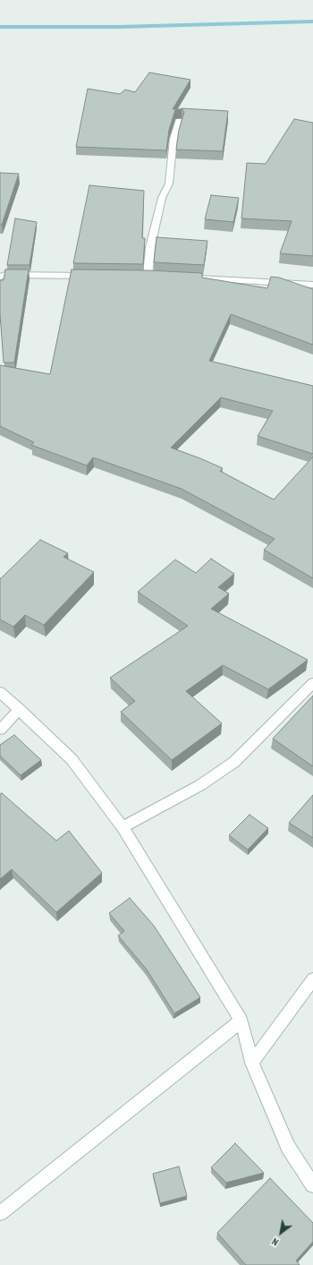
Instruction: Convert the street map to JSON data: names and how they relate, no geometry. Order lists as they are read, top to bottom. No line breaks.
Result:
{"north":"bottom left"}
